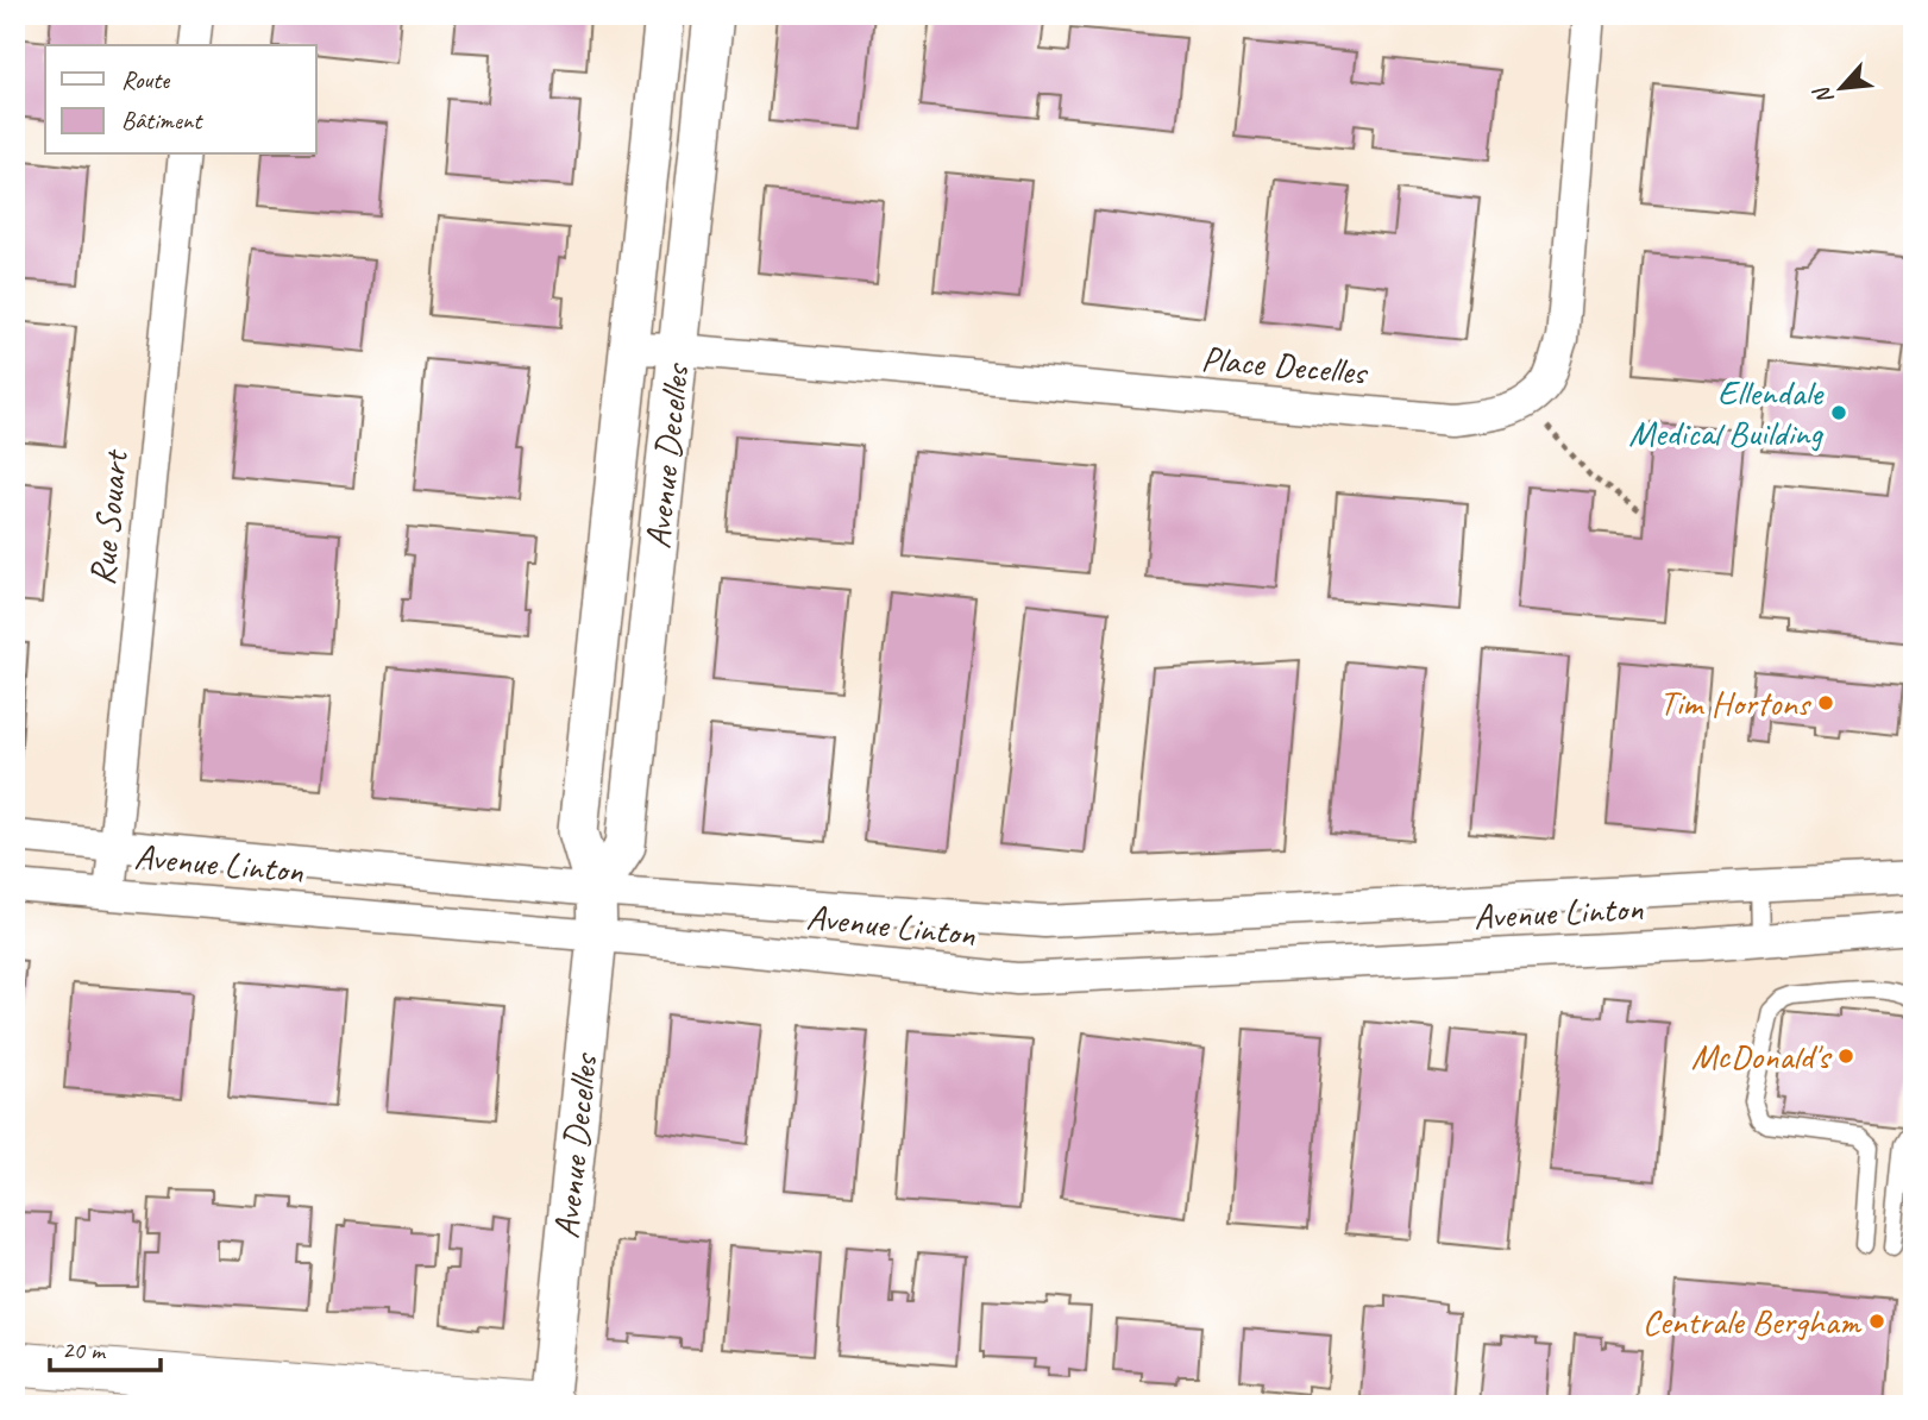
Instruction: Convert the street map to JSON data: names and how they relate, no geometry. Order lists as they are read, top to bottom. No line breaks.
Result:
{"streets":{"street":["Place Decelles","Avenue Decelles","Rue Souart","Avenue Linton"]},"crossings":[["Place Decelles","Avenue Decelles"],["Avenue Decelles","Avenue Linton"],["Rue Souart","Avenue Linton"]],"places":["Ellendale Medical Building","Tim Hortons","McDonald's","Centrale Bergham"],"legend":["Route","Bâtiment"],"scale_bar":"20 m","north":"bottom left"}
